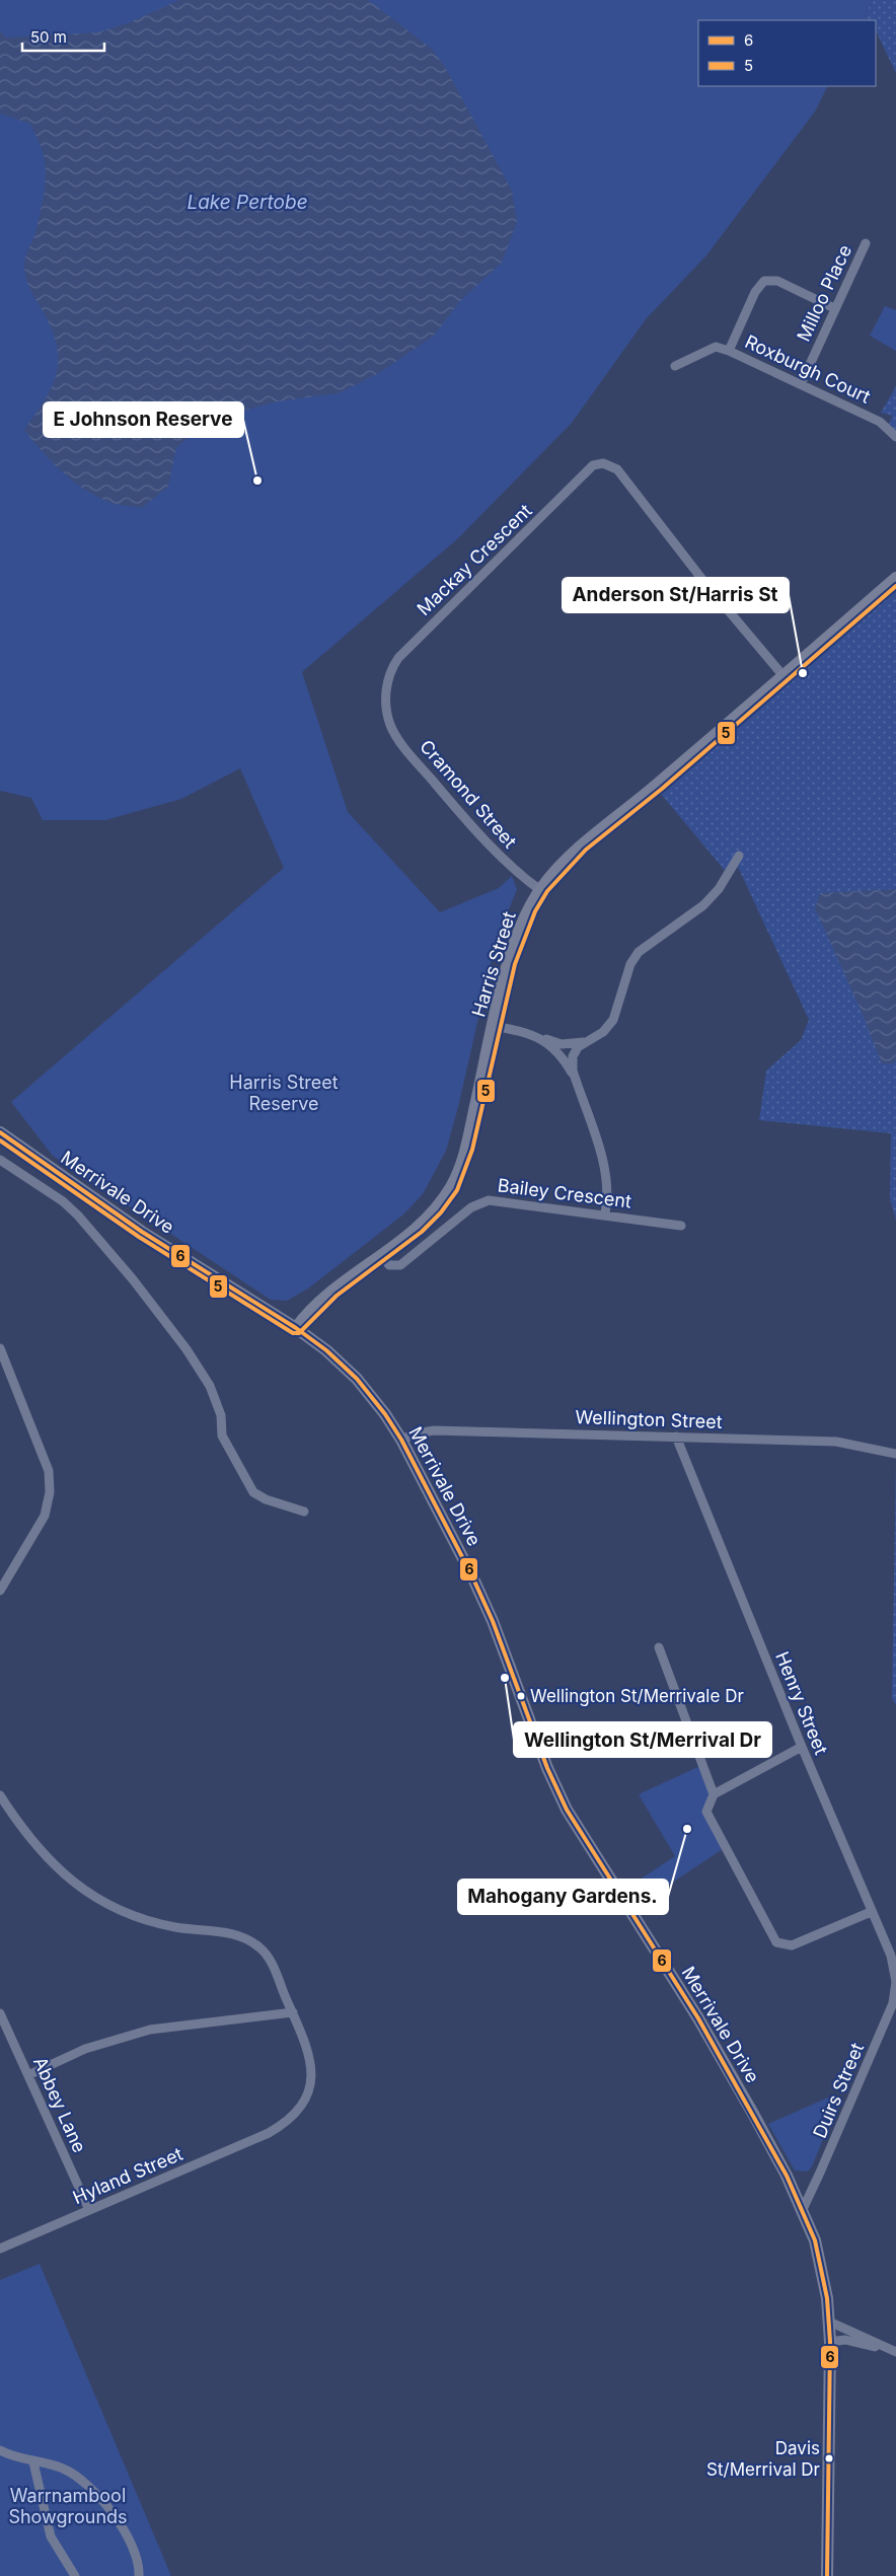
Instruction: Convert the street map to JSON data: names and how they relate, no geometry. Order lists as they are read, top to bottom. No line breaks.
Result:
{"streets":{"street":["Milloo Place","Roxburgh Court","Mackay Crescent","Cramond Street","Harris Street","Merrivale Drive","Bailey Crescent","Wellington Street","Henry Street","Duirs Street","Abbey Lane","Hyland Street"]},"crossings":[["Milloo Place","Roxburgh Court"],["Mackay Crescent","Cramond Street"],["Mackay Crescent","Harris Street"],["Cramond Street","Harris Street"],["Harris Street","Merrivale Drive"],["Harris Street","Bailey Crescent"],["Merrivale Drive","Wellington Street"],["Merrivale Drive","Duirs Street"],["Wellington Street","Henry Street"],["Henry Street","Duirs Street"],["Abbey Lane","Hyland Street"]],"water":["Lake Pertobe"],"parks":["Harris Street Reserve","Warrnambool Showgrounds"],"places":["E Johnson Reserve","Anderson St/Harris St","Wellington St/Merrival Dr","Wellington St/Merrivale Dr","Mahogany Gardens.","Davis St/Merrival Dr"],"lines":["transit line 5","transit line 6"],"legend":["6","5"],"scale_bar":"50 m"}
